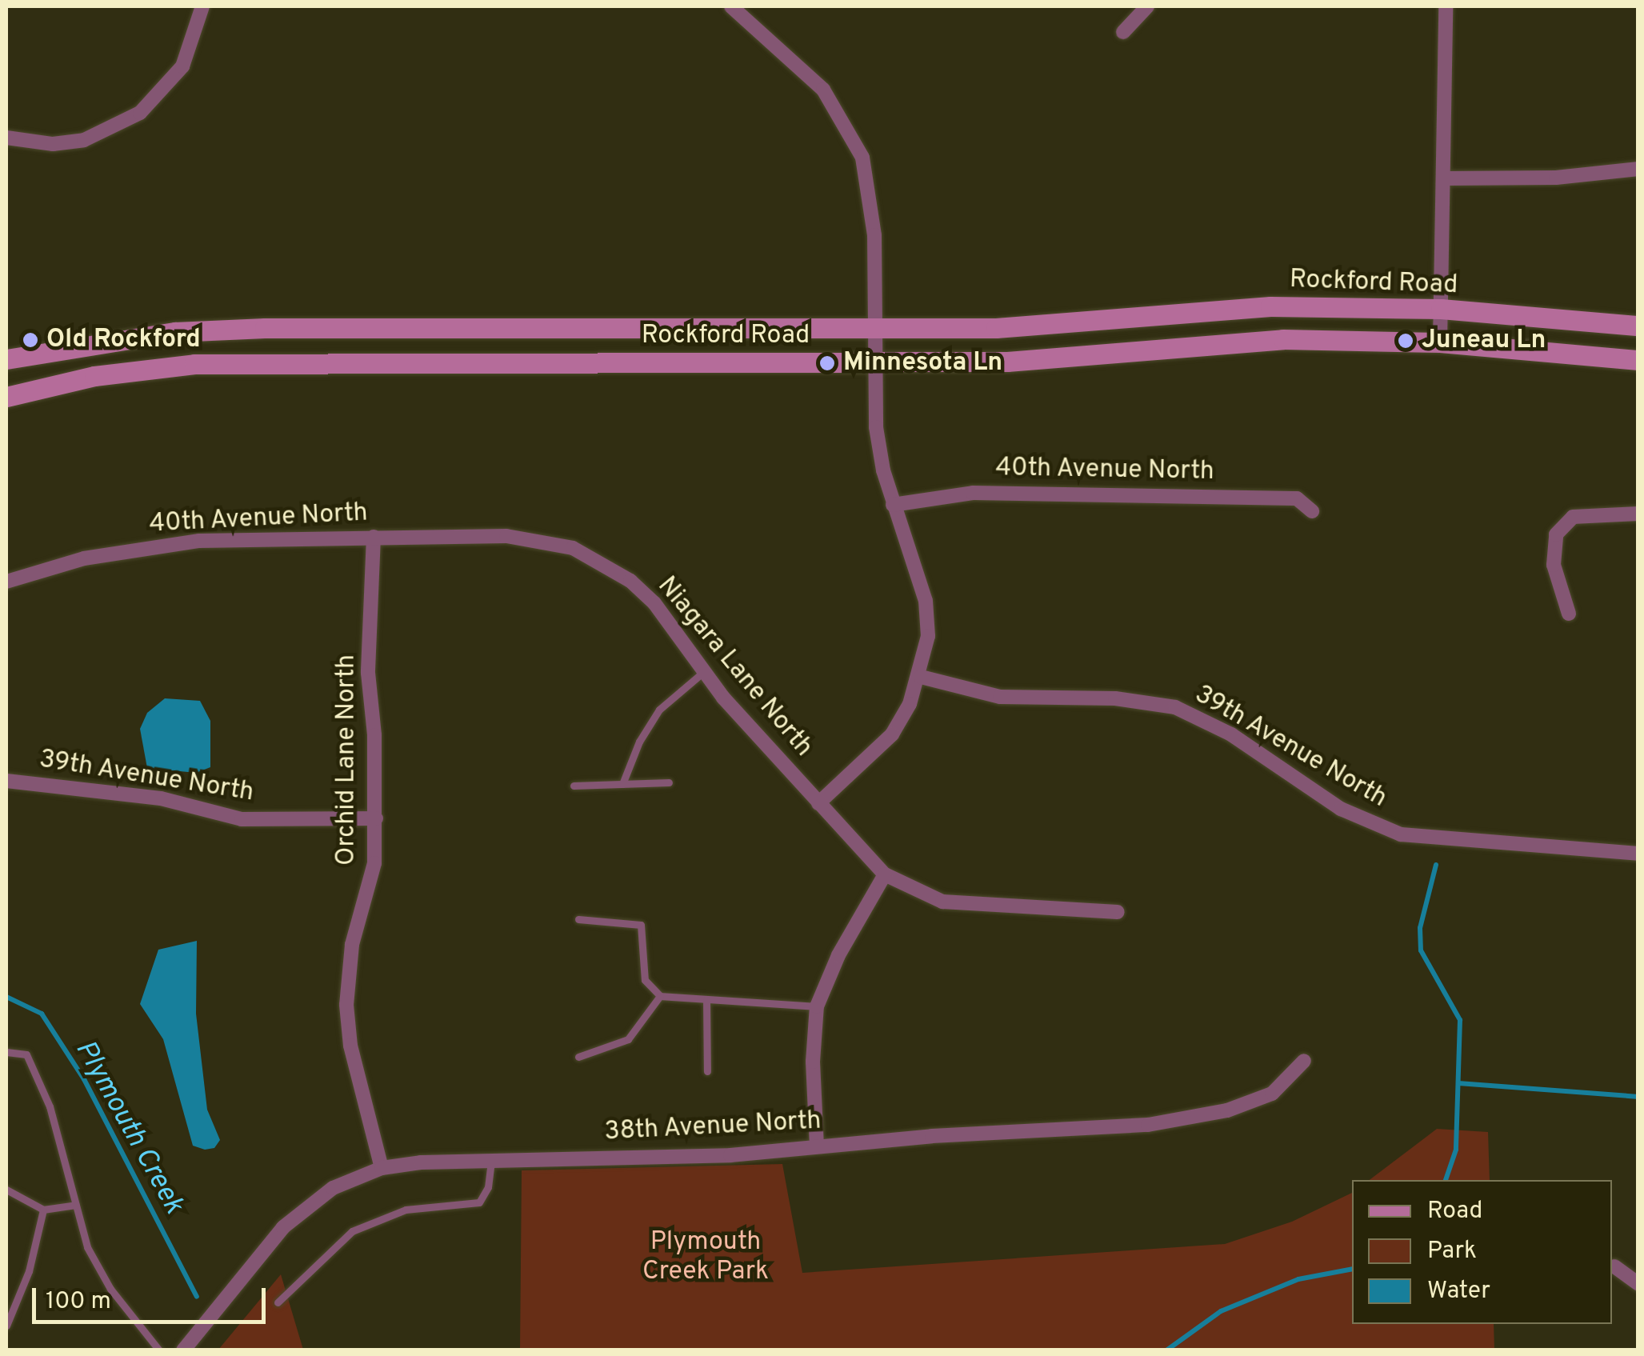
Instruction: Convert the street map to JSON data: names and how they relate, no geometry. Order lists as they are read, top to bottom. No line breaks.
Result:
{"streets":{"main road":["Rockford Road"],"street":["40th Avenue North","Niagara Lane North","39th Avenue North","Orchid Lane North","38th Avenue North"]},"crossings":[["40th Avenue North","Niagara Lane North"],["40th Avenue North","Orchid Lane North"],["39th Avenue North","Orchid Lane North"],["Orchid Lane North","38th Avenue North"]],"water":["Plymouth Creek"],"parks":["Plymouth Creek Park"],"places":["Old Rockford","Juneau Ln","Minnesota Ln"],"legend":["Road","Park","Water"],"scale_bar":"100 m"}
